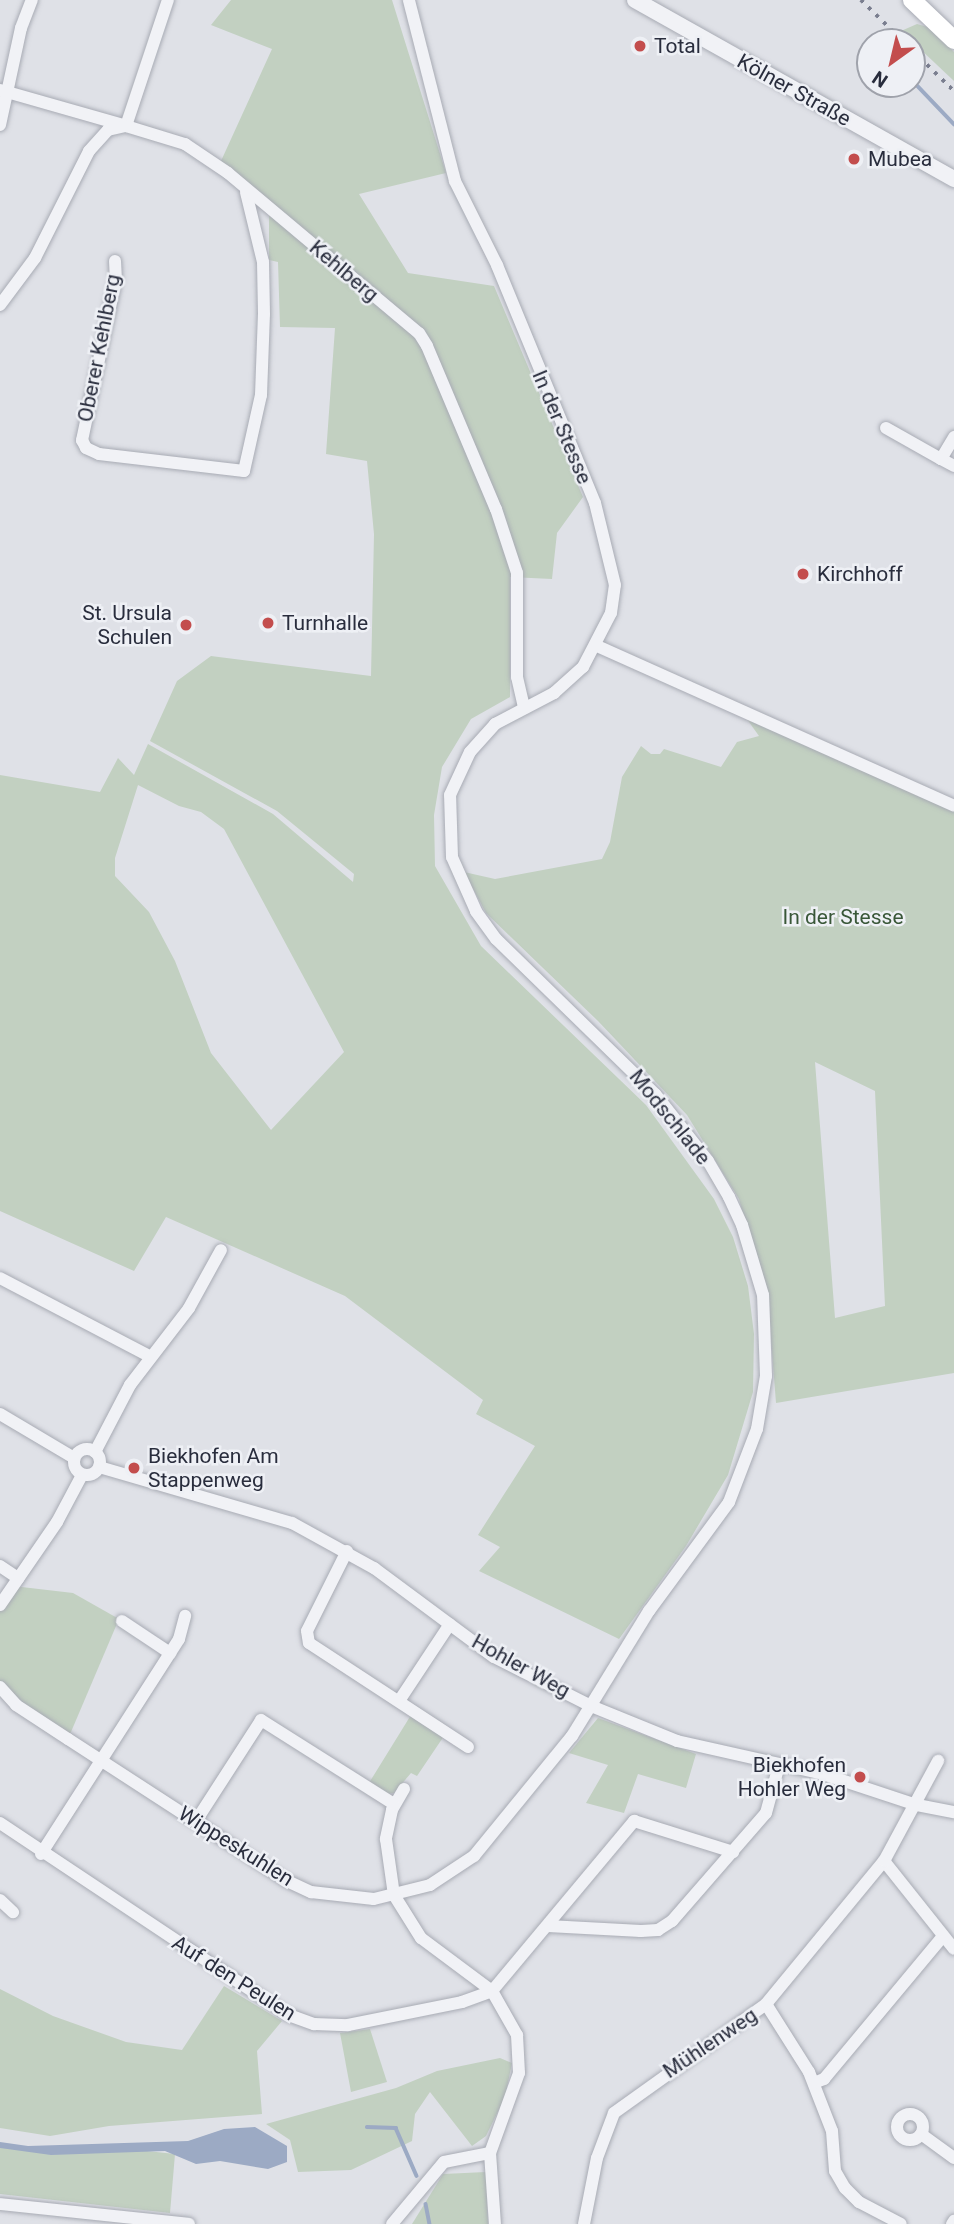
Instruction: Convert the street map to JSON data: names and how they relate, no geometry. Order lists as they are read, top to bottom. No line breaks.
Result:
{"streets":{"street":["Kölner Straße","Kehlberg","Oberer Kehlberg","In der Stesse","Modschlade","Hohler Weg","Wippeskuhlen","Auf den Peulen","Mühlenweg"]},"crossings":[["Kehlberg","Oberer Kehlberg"],["Kehlberg","Modschlade"],["In der Stesse","Modschlade"],["Modschlade","Hohler Weg"],["Modschlade","Wippeskuhlen"],["Hohler Weg","Wippeskuhlen"],["Hohler Weg","Mühlenweg"]],"parks":["In der Stesse"],"places":["Total","Mubea","Kirchhoff","Turnhalle","St. Ursula Schulen","Biekhofen Am Stappenweg","Biekhofen Hohler Weg"],"north":"bottom left"}
